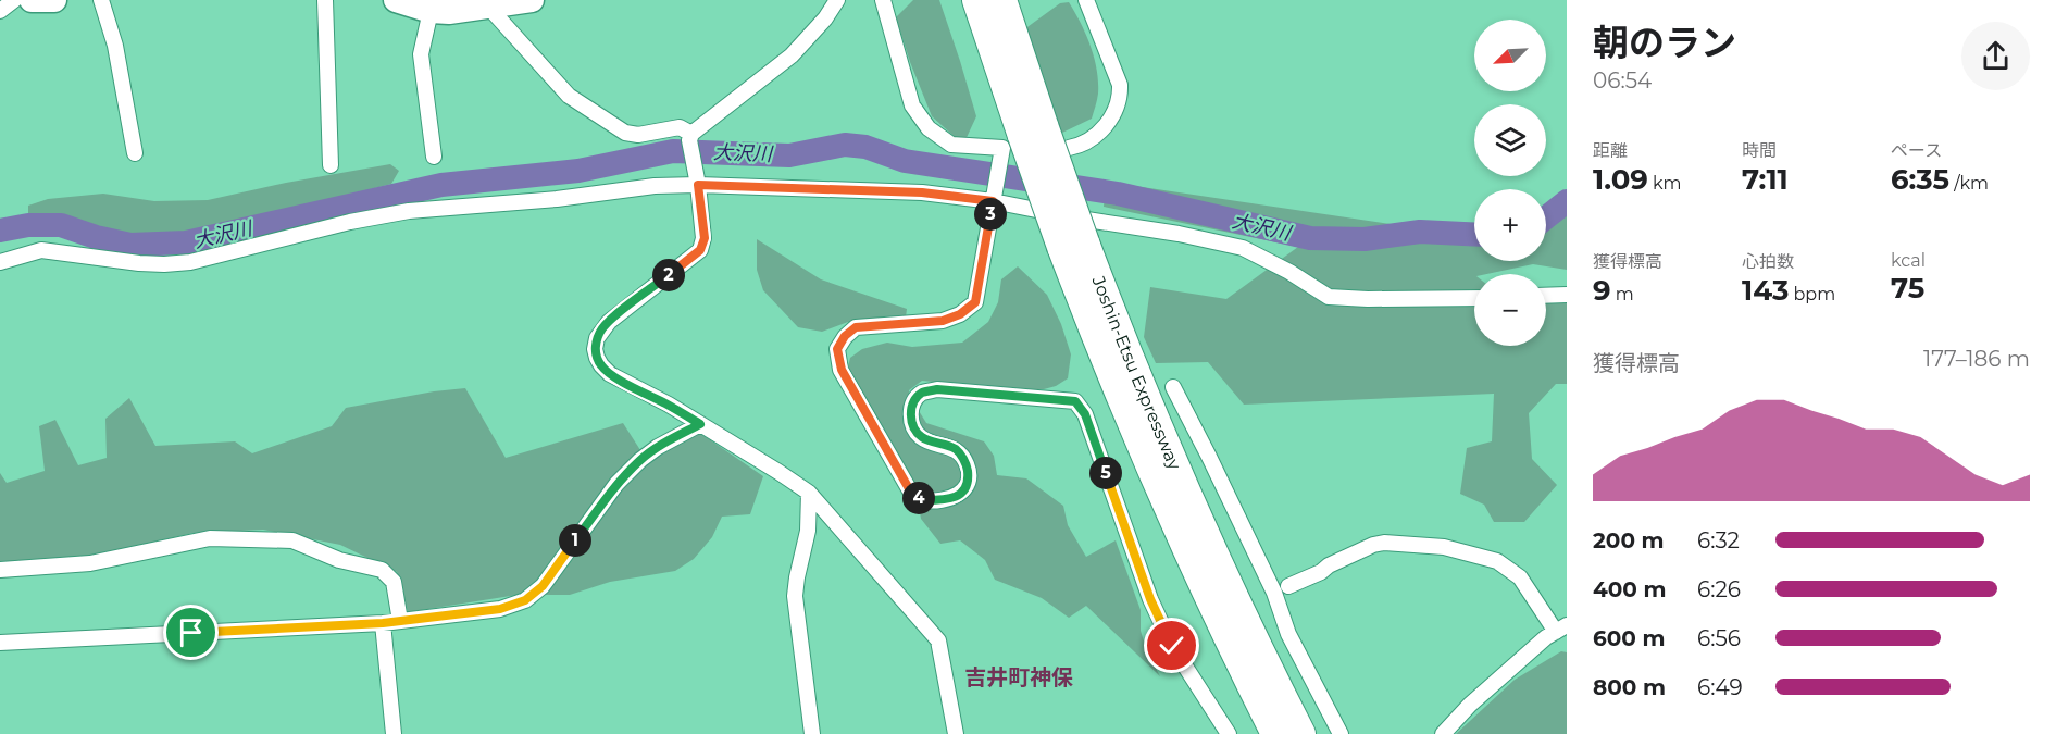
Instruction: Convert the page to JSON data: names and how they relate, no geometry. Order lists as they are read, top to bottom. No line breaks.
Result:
{"streets":{"highway":["Joshin-Etsu Expressway"]},"districts":["吉井町神保"],"water":["大沢川"],"north":"bottom left","page":{"heading":["朝のラン","06:54"],"map_buttons":["+","−"],"stats":[["距離","1.09 km"],["時間","7:11"],["ペース","6:35 /km"],["獲得標高","9 m"],["心拍数","143 bpm"],["kcal","75"]],"pins":["3","2","5","4","1"],"chart":["獲得標高","177–186 m"],"list":[{"name":"200 m","note":"6:32"},{"name":"400 m","note":"6:26"},{"name":"600 m","note":"6:56"},{"name":"800 m","note":"6:49"}]}}
